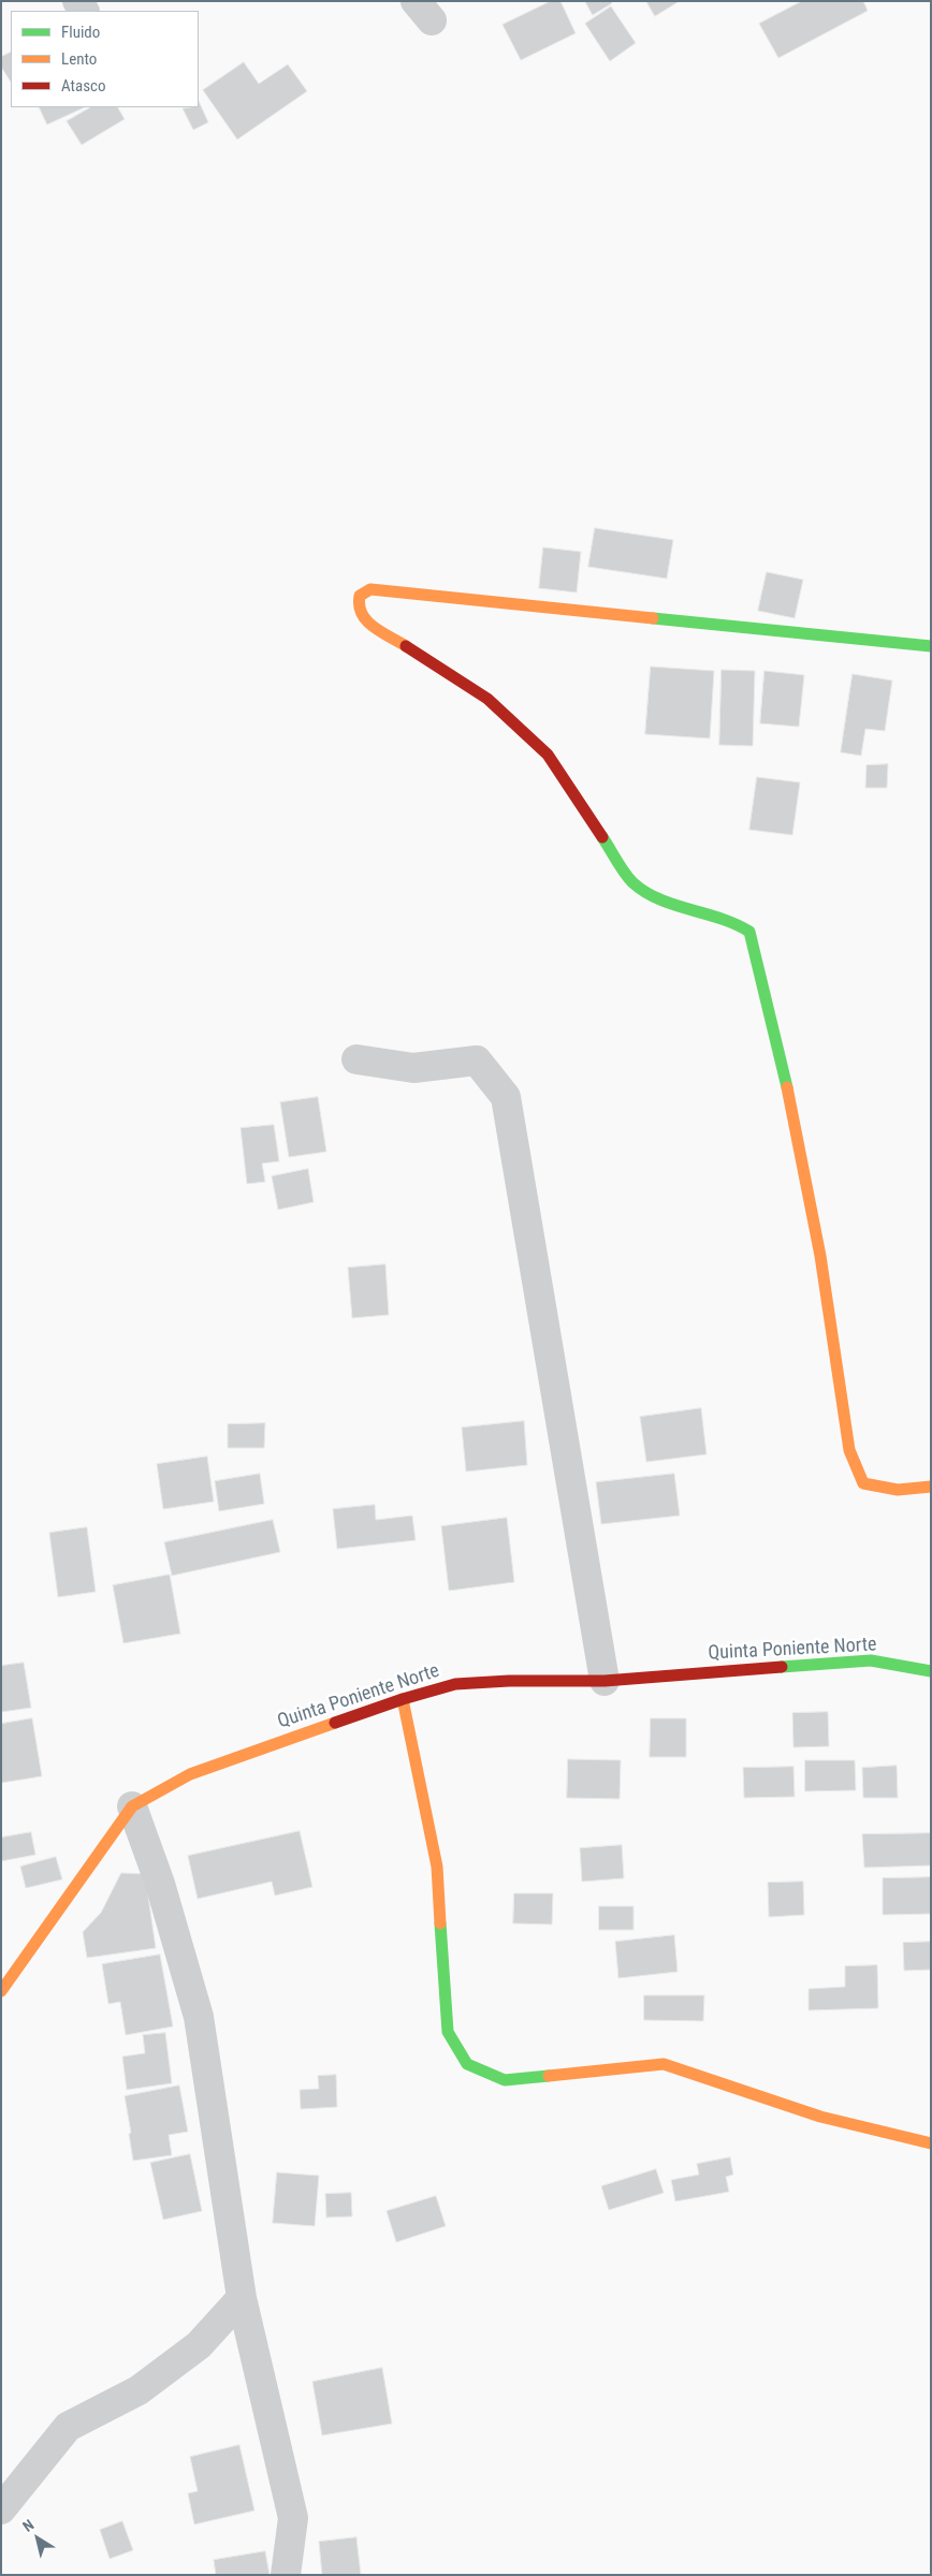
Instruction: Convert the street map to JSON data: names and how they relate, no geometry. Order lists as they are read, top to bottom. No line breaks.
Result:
{"streets":{"street":["Quinta Poniente Norte"]},"legend":["Fluido","Lento","Atasco"],"north":"top left"}
